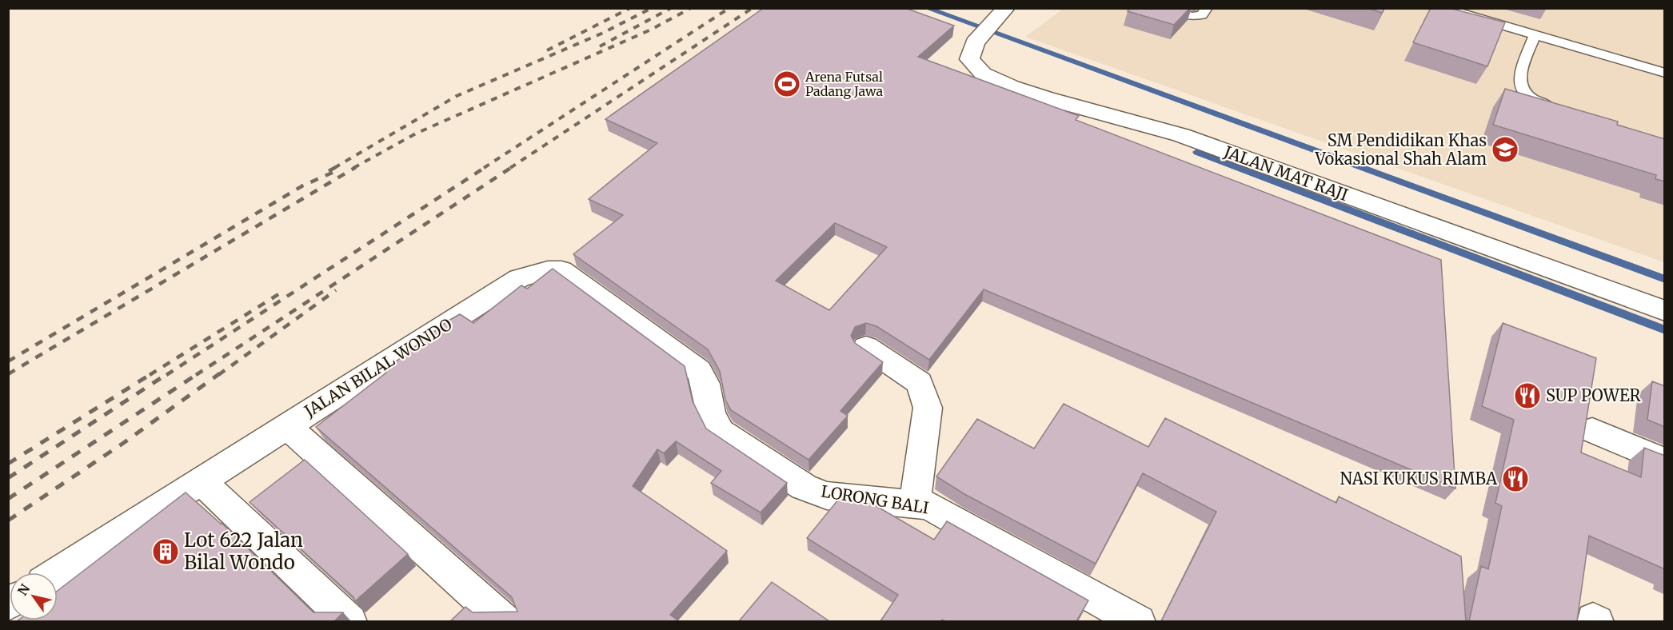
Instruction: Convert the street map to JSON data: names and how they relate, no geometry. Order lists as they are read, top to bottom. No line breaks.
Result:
{"streets":{"street":["JALAN MAT RAJI","JALAN BILAL WONDO","LORONG BALI"]},"crossings":[["JALAN BILAL WONDO","LORONG BALI"]],"places":{"sports":["Arena Futsal Padang Jawa"],"school or university":["SM Pendidikan Khas Vokasional Shah Alam"],"restaurant":["SUP POWER","NASI KUKUS RIMBA"],"building":["Lot 622 Jalan Bilal Wondo"]},"north":"top left"}
